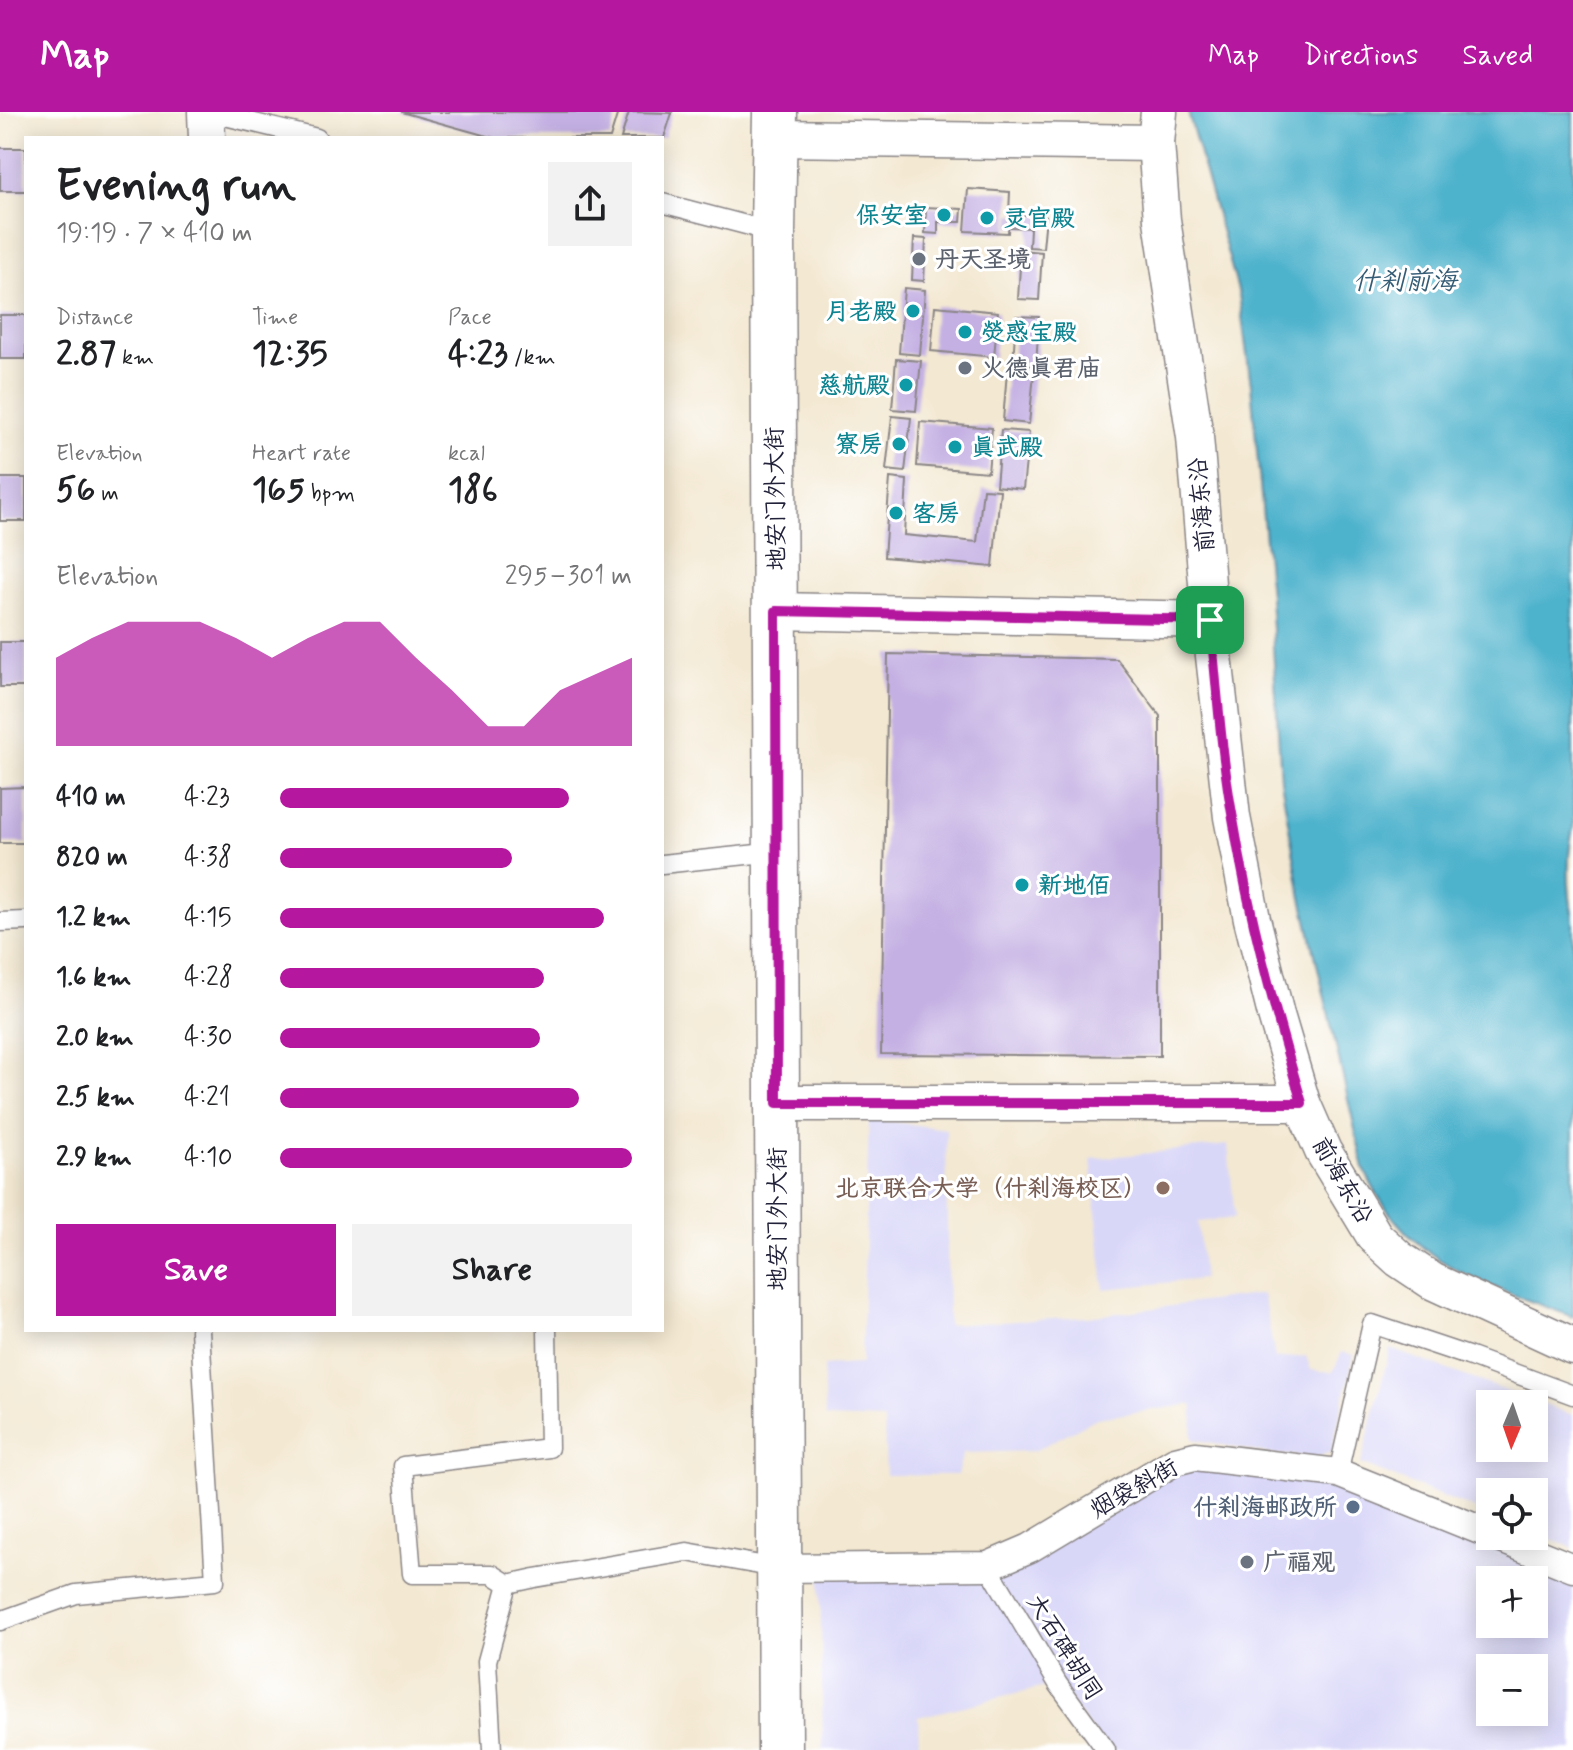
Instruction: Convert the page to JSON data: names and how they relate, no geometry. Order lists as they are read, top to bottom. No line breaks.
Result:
{"streets":{"main road":["地安门外大街"],"street":["前海东沿","烟袋斜街"],"lane":["大石碑胡同"]},"crossings":[["地安门外大街","烟袋斜街"],["烟袋斜街","大石碑胡同"]],"water":["什刹前海"],"places":["保安室","灵官殿","丹天圣境","月老殿","熒惑宝殿","火德真君庙","慈航殿","寮房","真武殿","客房","新地佰","北京联合大学（什刹海校区）","什刹海邮政所","广福观"],"north":"bottom","page":{"header":"Map","nav":["Map","Directions","Saved"],"heading":["Evening run","19:19 · 7 × 410 m"],"stats":[["Distance","2.87 km"],["Time","12:35"],["Pace","4:23 /km"],["Elevation","56 m"],["Heart rate","165 bpm"],["kcal","186"]],"chart":["Elevation","295–301 m"],"list":[{"name":"410 m","note":"4:23"},{"name":"820 m","note":"4:38"},{"name":"1.2 km","note":"4:15"},{"name":"1.6 km","note":"4:28"},{"name":"2.0 km","note":"4:30"},{"name":"2.5 km","note":"4:21"},{"name":"2.9 km","note":"4:10"}],"buttons":["Save","Share"],"map_buttons":["+","−"]}}
